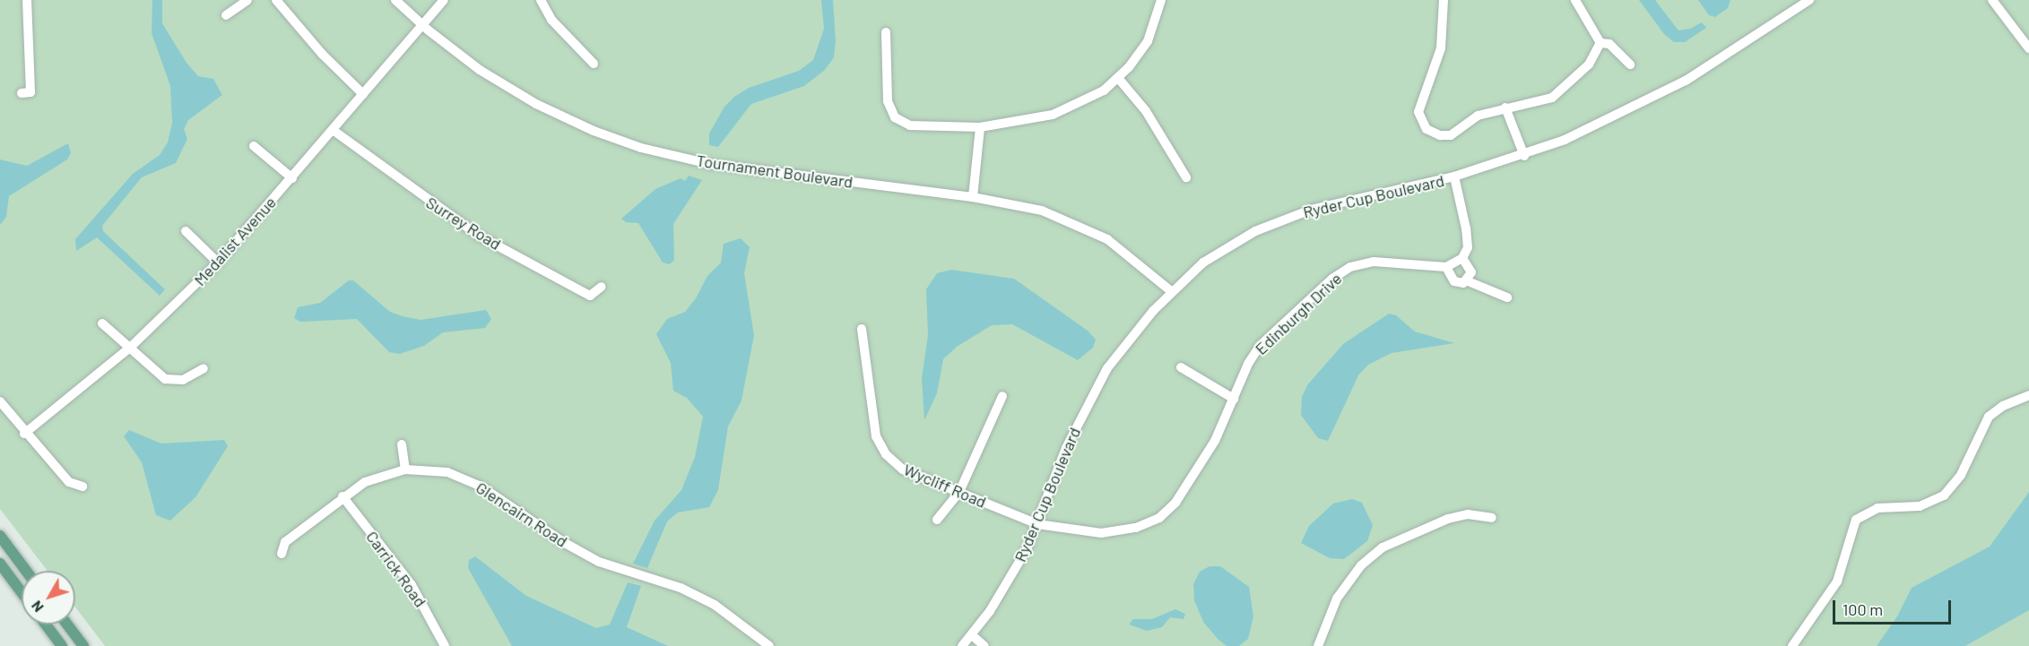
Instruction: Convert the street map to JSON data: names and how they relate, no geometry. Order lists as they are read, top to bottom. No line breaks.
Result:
{"streets":{"street":["Tournament Boulevard","Ryder Cup Boulevard","Surrey Road","Medalist Avenue","Edinburgh Drive","Wycliff Road","Glencairn Road","Carrick Road"]},"crossings":[["Tournament Boulevard","Ryder Cup Boulevard"],["Tournament Boulevard","Medalist Avenue"],["Ryder Cup Boulevard","Edinburgh Drive"],["Ryder Cup Boulevard","Wycliff Road"],["Surrey Road","Medalist Avenue"],["Edinburgh Drive","Wycliff Road"],["Glencairn Road","Carrick Road"]],"scale_bar":"100 m","north":"bottom left"}
